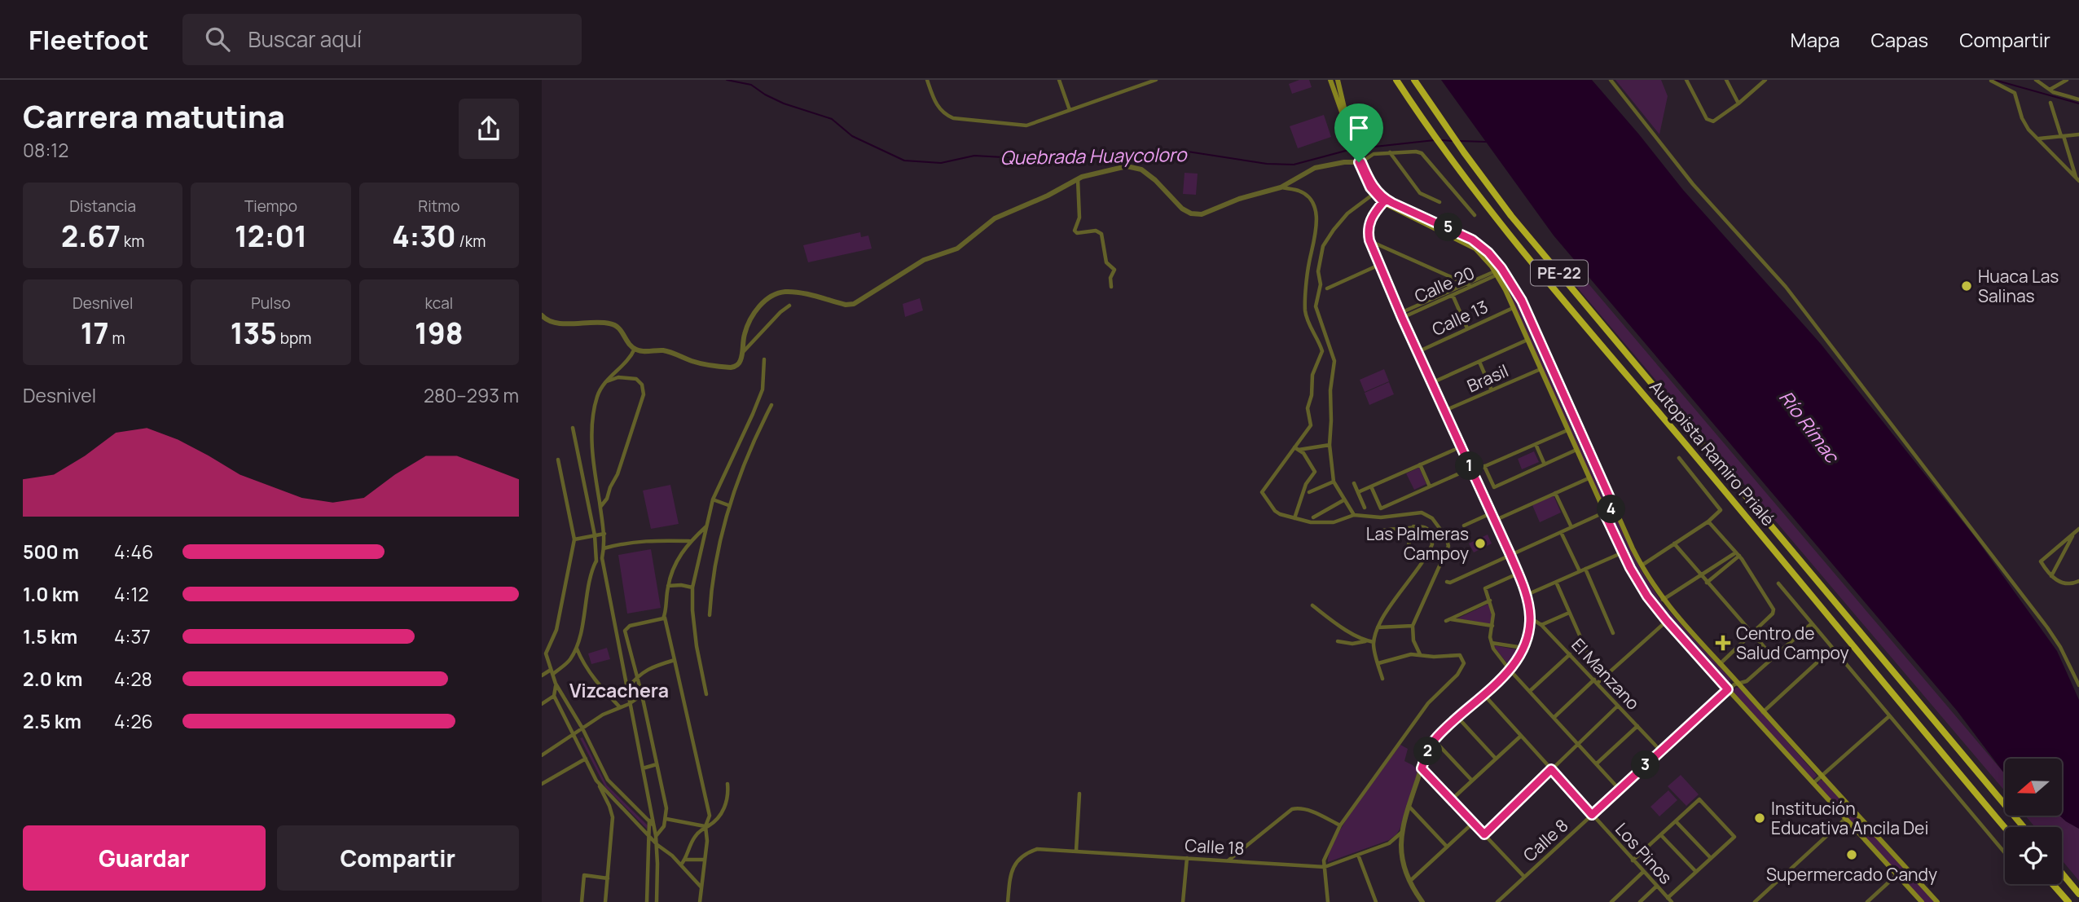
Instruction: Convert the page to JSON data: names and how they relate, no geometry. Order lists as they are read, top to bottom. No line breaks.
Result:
{"streets":{"highway":["PE-22","Autopista Ramiro Prialé"],"street":["Calle 20","Calle 13","Brasil","El Manzano","Calle 8","Calle 18","Los Pinos"]},"crossings":[["El Manzano","Calle 8"],["Calle 8","Los Pinos"]],"districts":["Vizcachera"],"water":["Quebrada Huaycoloro","Río Rímac"],"places":{"other":["Huaca Las Salinas","Las Palmeras Campoy","Institución Educativa Ancila Dei","Supermercado Candy"],"health":["Centro de Salud Campoy"]},"north":"left","page":{"header":"Fleetfoot","search":"Buscar aquí","nav":["Mapa","Capas","Compartir"],"heading":["Carrera matutina","08:12"],"stats":[["Distancia","2.67 km"],["Tiempo","12:01"],["Ritmo","4:30 /km"],["Desnivel","17 m"],["Pulso","135 bpm"],["kcal","198"]],"pins":["5","1","4","2","3"],"chart":["Desnivel","280–293 m"],"list":[{"name":"500 m","note":"4:46"},{"name":"1.0 km","note":"4:12"},{"name":"1.5 km","note":"4:37"},{"name":"2.0 km","note":"4:28"},{"name":"2.5 km","note":"4:26"}],"buttons":["Guardar","Compartir"]}}
